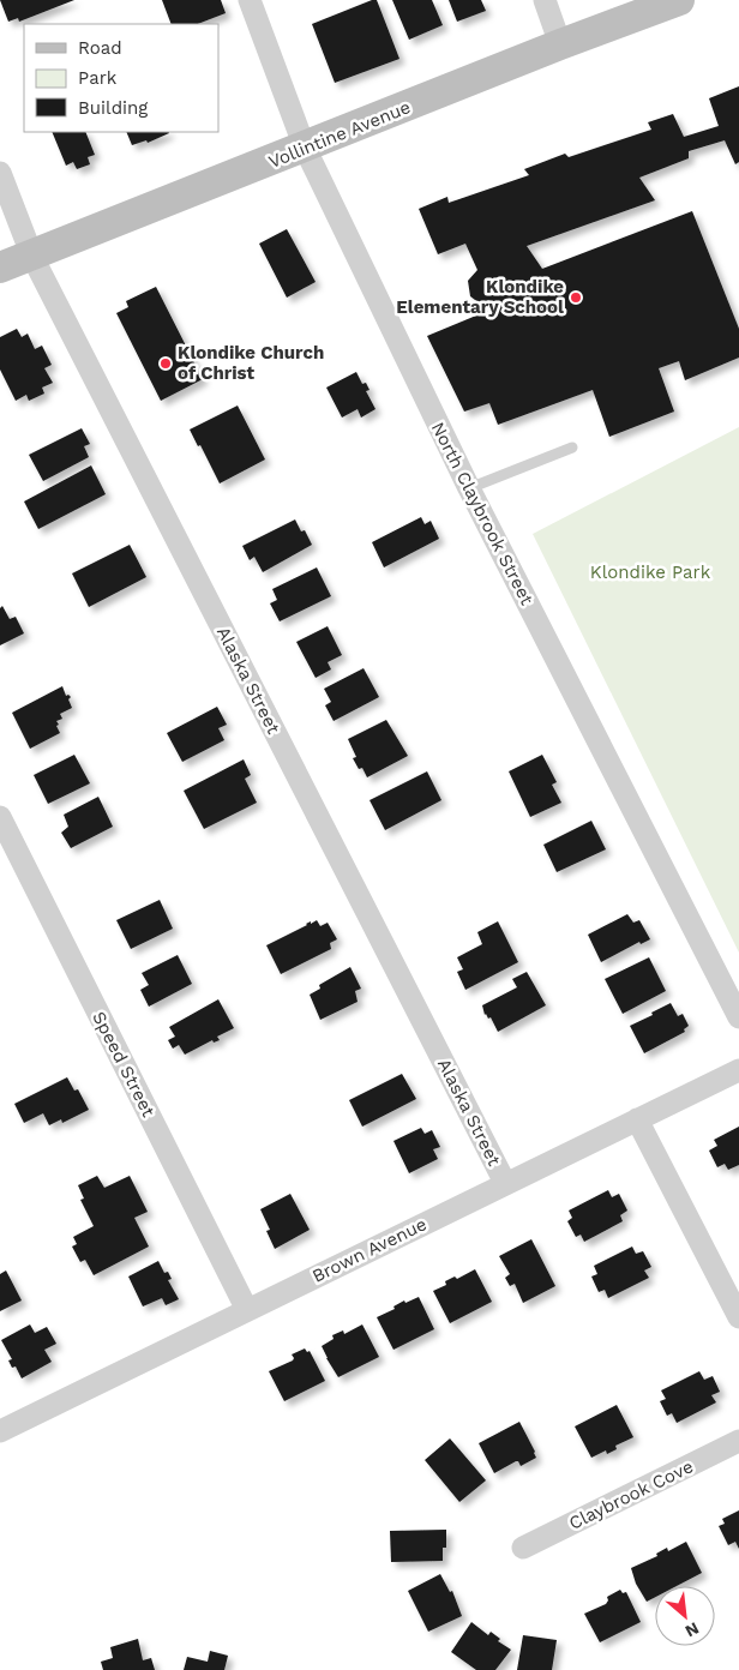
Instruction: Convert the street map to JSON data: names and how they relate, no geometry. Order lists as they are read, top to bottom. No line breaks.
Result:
{"streets":{"street":["Vollintine Avenue","North Claybrook Street","Alaska Street","Speed Street","Brown Avenue","Claybrook Cove"]},"crossings":[["Vollintine Avenue","North Claybrook Street"],["Vollintine Avenue","Alaska Street"],["Alaska Street","Brown Avenue"],["Speed Street","Brown Avenue"]],"parks":["Klondike Park"],"places":["Klondike Elementary School","Klondike Church of Christ"],"legend":["Road","Park","Building"],"north":"bottom right"}
